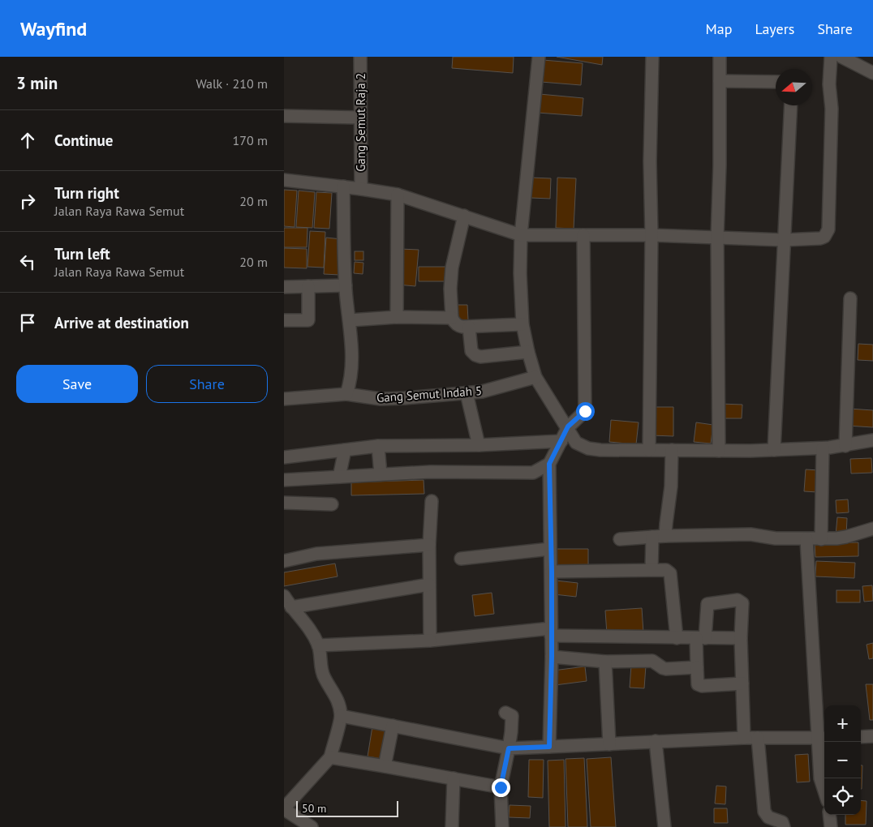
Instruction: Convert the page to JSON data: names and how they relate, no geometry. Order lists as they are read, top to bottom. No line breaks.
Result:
{"streets":{"street":["Gang Semut Raja 2","Gang Semut Indah 5"]},"scale_bar":"50 m","north":"left","page":{"header":"Wayfind","nav":["Map","Layers","Share"],"heading":["3 min","Walk · 210 m"],"list":[["Continue","170 m"],["Turn right","Jalan Raya Rawa Semut","20 m"],["Turn left","Jalan Raya Rawa Semut","20 m"],"Arrive at destination"],"buttons":["Save","Share"],"map_buttons":["+","−"],"scale":"50 m"}}
